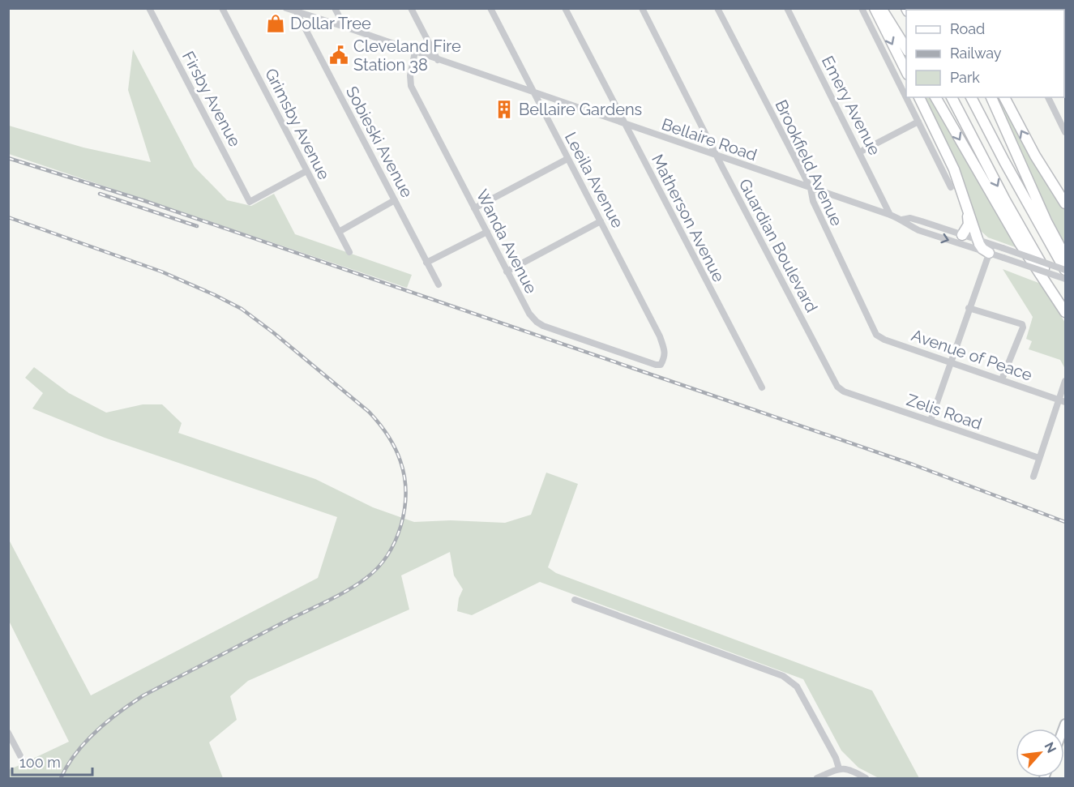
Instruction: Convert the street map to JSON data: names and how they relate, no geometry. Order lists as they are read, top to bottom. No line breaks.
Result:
{"streets":{"street":["Firsby Avenue","Emery Avenue","Grimsby Avenue","Bellaire Road","Sobieski Avenue","Brookfield Avenue","Leeila Avenue","Matherson Avenue","Wanda Avenue","Guardian Boulevard","Avenue of Peace","Zelis Road"]},"crossings":[["Firsby Avenue","Grimsby Avenue"],["Emery Avenue","Bellaire Road"],["Bellaire Road","Sobieski Avenue"],["Bellaire Road","Brookfield Avenue"],["Bellaire Road","Leeila Avenue"],["Bellaire Road","Matherson Avenue"],["Bellaire Road","Wanda Avenue"],["Bellaire Road","Guardian Boulevard"],["Brookfield Avenue","Avenue of Peace"],["Leeila Avenue","Wanda Avenue"],["Guardian Boulevard","Zelis Road"]],"places":{"shop":["Dollar Tree"],"public building":["Cleveland Fire Station 38"],"building":["Bellaire Gardens"]},"legend":["Road","Railway","Park"],"scale_bar":"100 m","north":"top right"}
